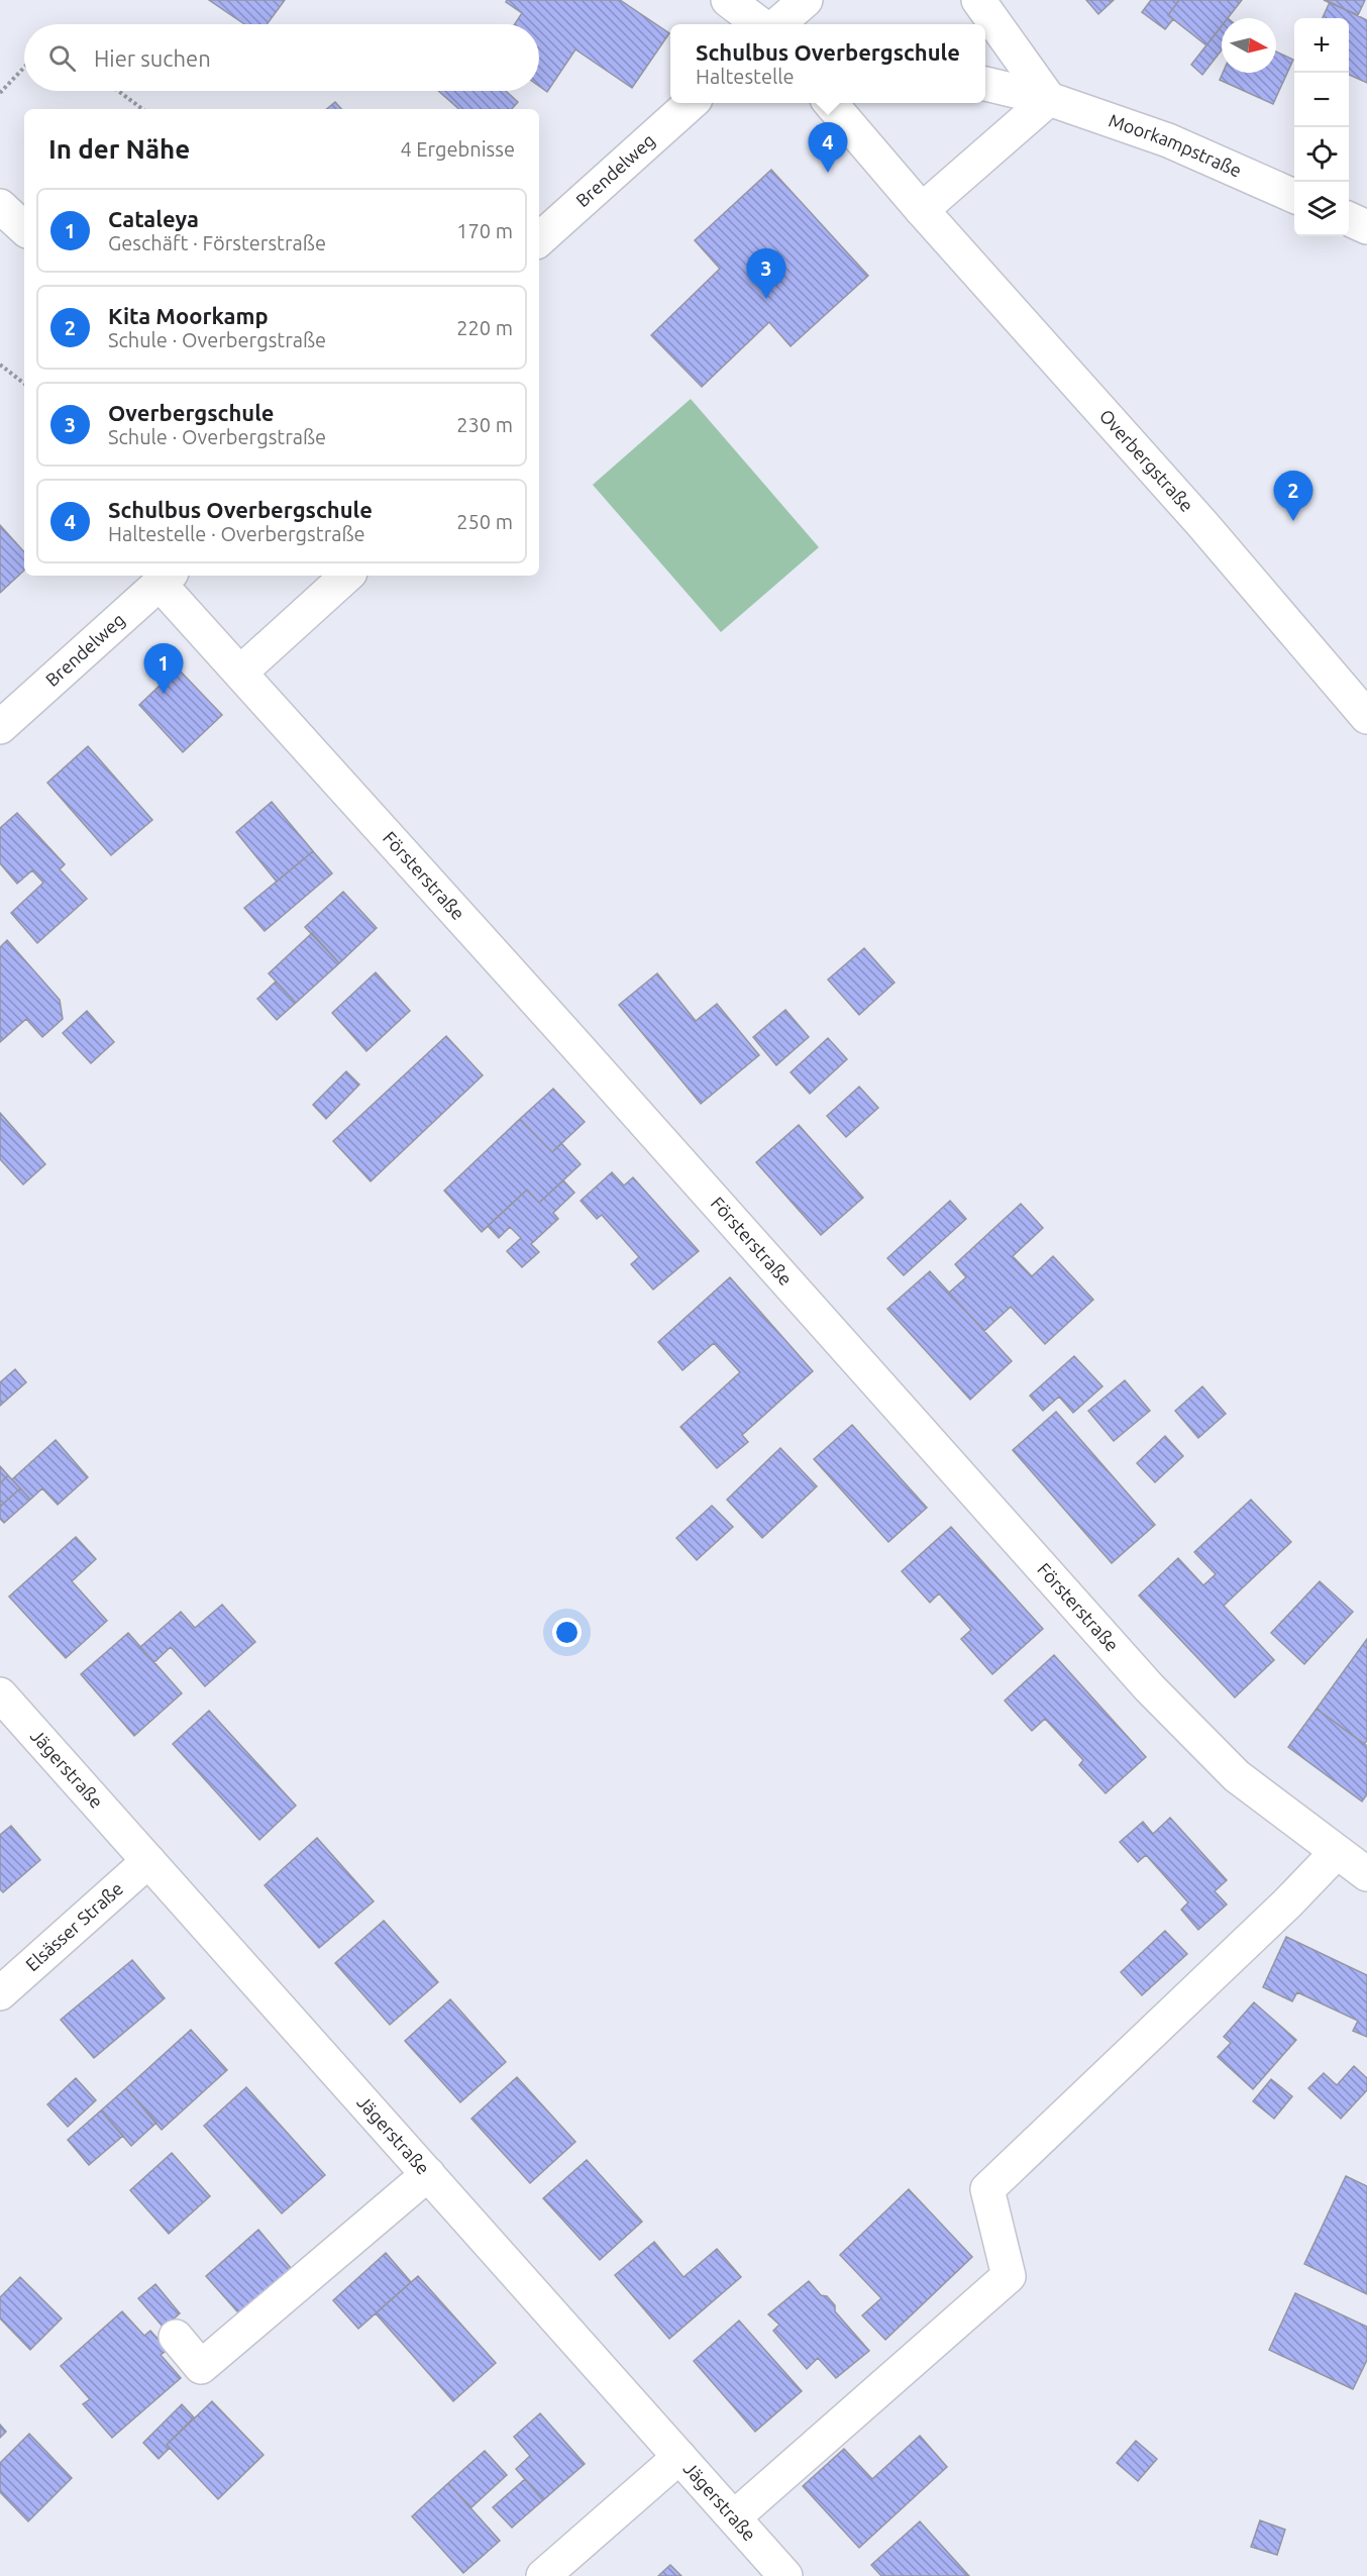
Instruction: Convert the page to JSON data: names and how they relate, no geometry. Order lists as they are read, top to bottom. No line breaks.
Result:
{"streets":{"street":["Moorkampstraße","Brendelweg","Overbergstraße","Försterstraße","Jägerstraße","Elsässer Straße"]},"crossings":[["Brendelweg","Försterstraße"],["Jägerstraße","Elsässer Straße"]],"north":"right","page":{"map_buttons":["+","−"],"popup":["Schulbus Overbergschule","Haltestelle"],"search":"Hier suchen","heading":["In der Nähe","4 Ergebnisse"],"pins":["4","3","2","1"],"list":[{"mark":"1","name":"Cataleya","note":"Geschäft · Försterstraße","value":"170 m"},{"mark":"2","name":"Kita Moorkamp","note":"Schule · Overbergstraße","value":"220 m"},{"mark":"3","name":"Overbergschule","note":"Schule · Overbergstraße","value":"230 m"},{"mark":"4","name":"Schulbus Overbergschule","note":"Haltestelle · Overbergstraße","value":"250 m"}]}}
